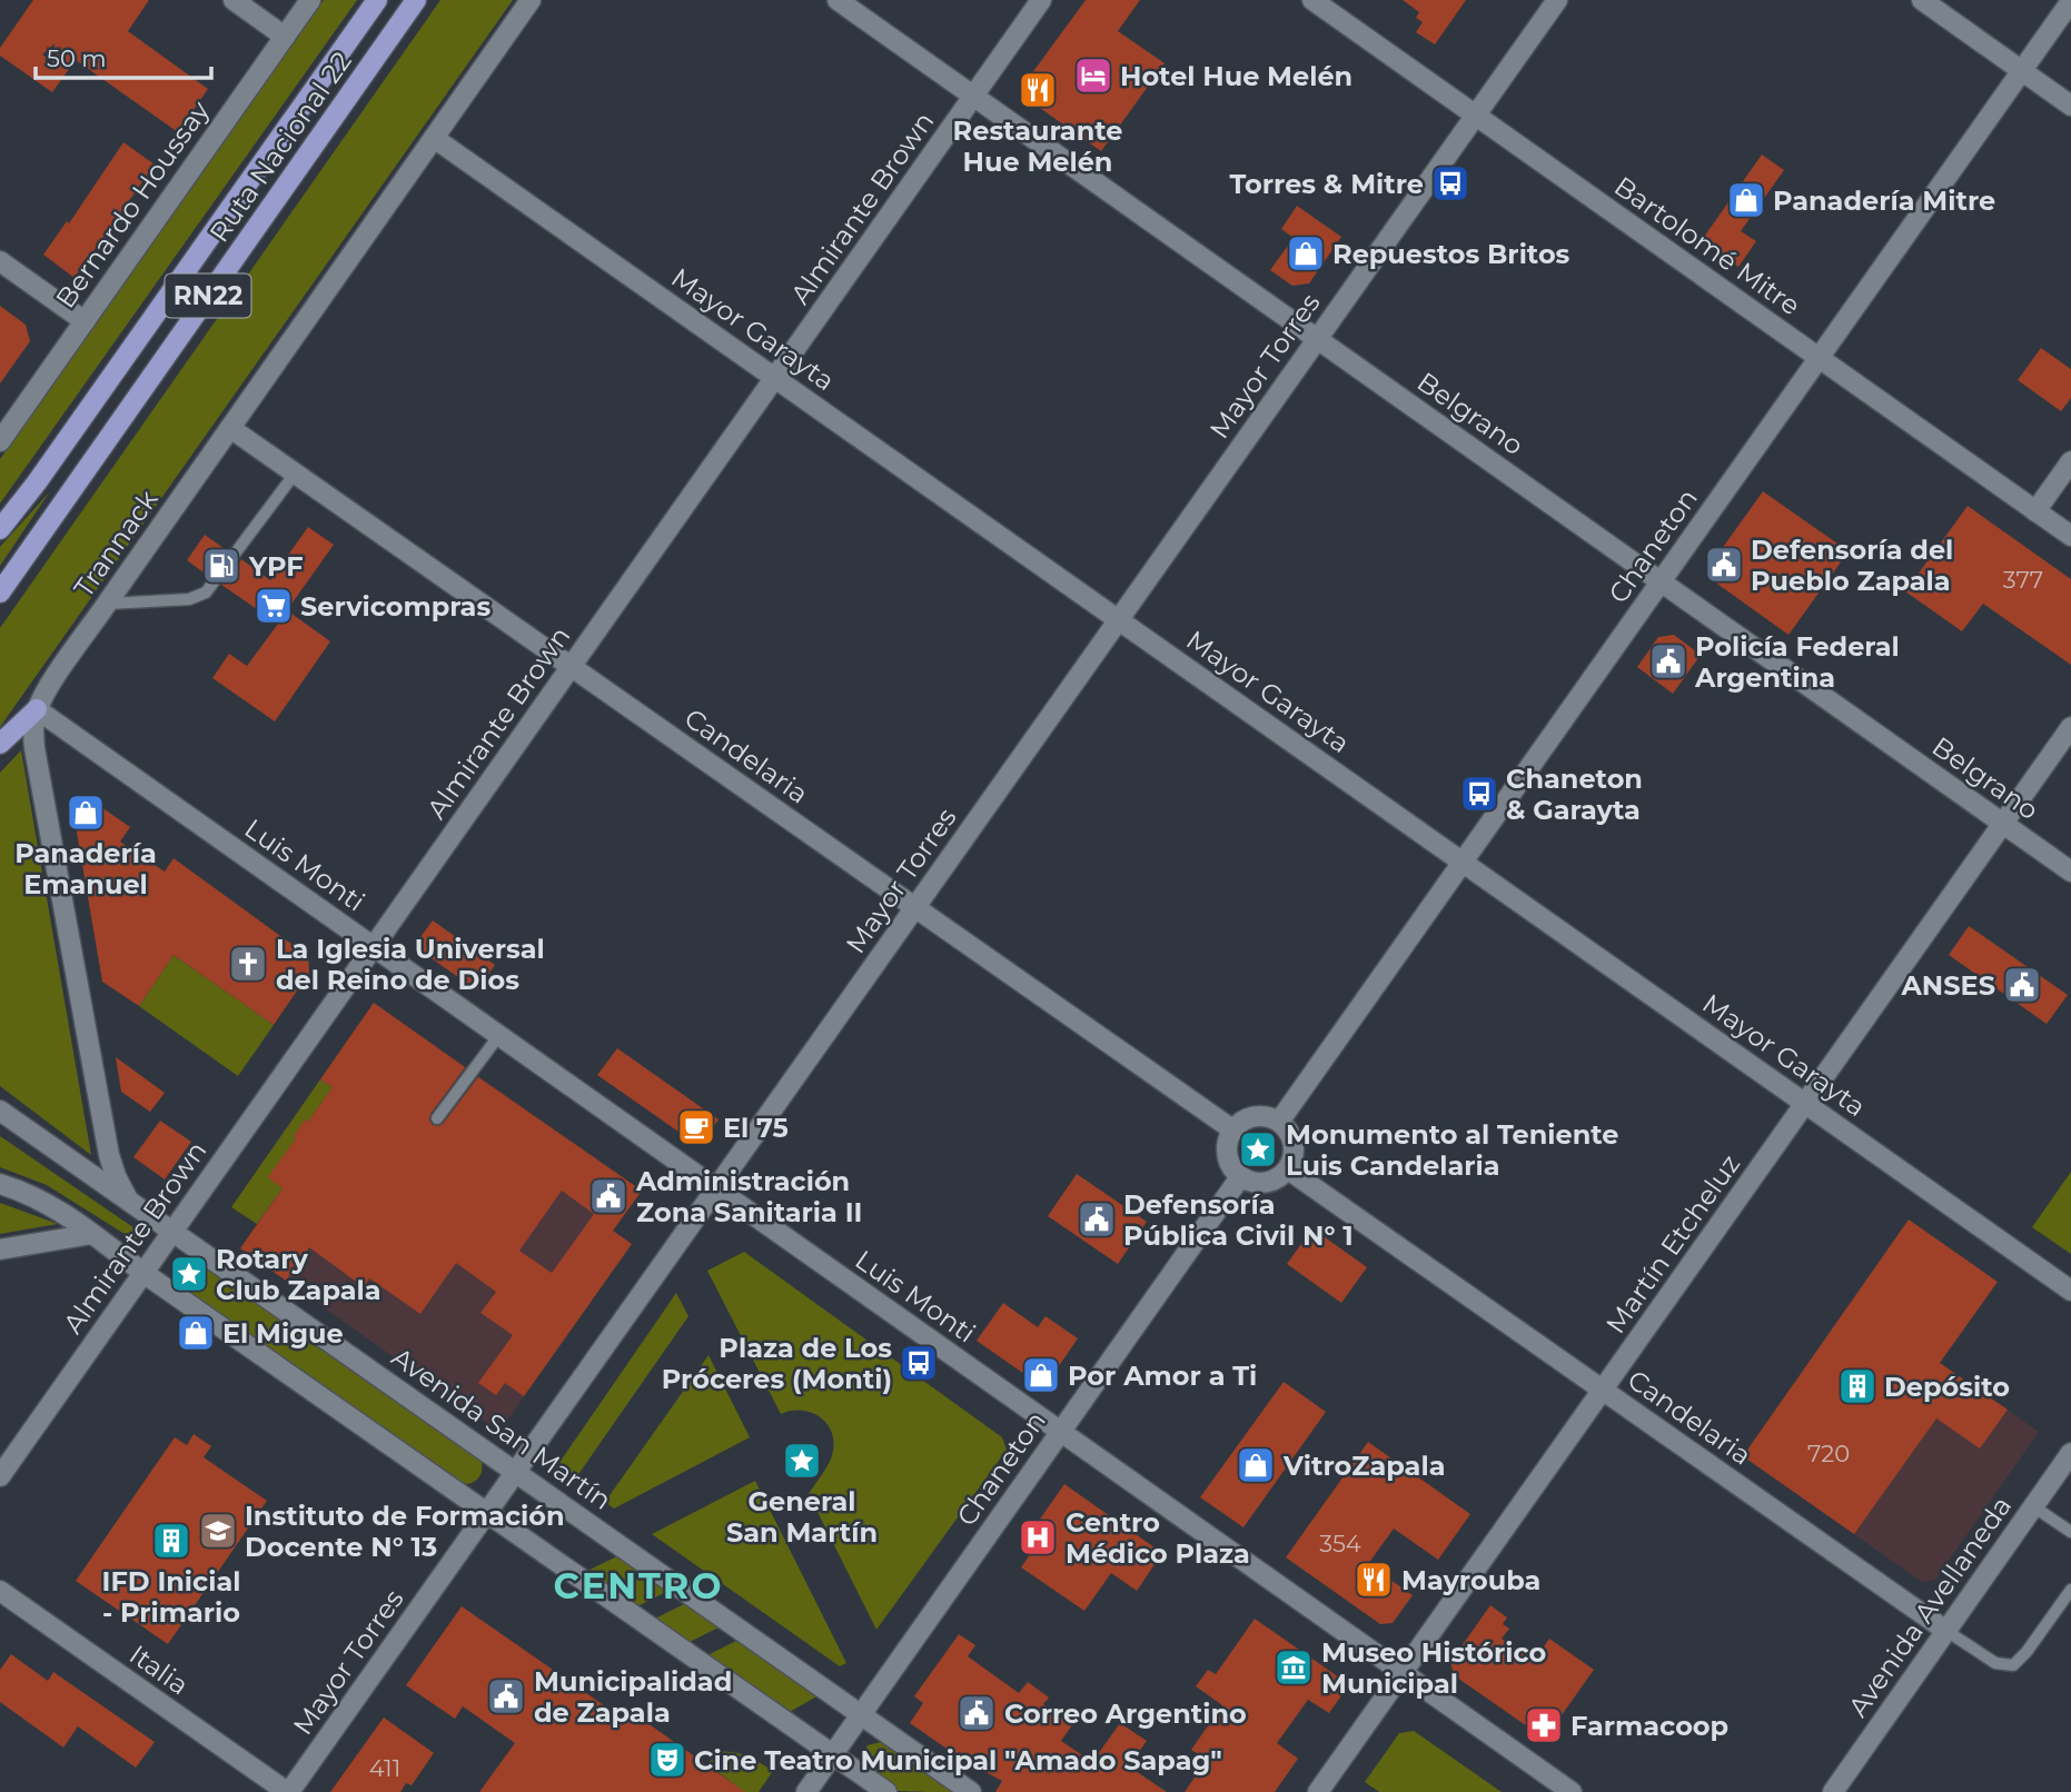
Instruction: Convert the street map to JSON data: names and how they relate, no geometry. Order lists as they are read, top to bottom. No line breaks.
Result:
{"streets":{"main road":["Ruta Nacional 22","RN22"],"street":["Bernardo Houssay","Almirante Brown","Bartolomé Mitre","Mayor Garayta","Mayor Torres","Belgrano","Trannack","Chaneton","Candelaria","Luis Monti","Martín Etcheluz","Avenida San Martín","Avenida Avellaneda","Italia"]},"crossings":[["Almirante Brown","Mayor Garayta"],["Almirante Brown","Belgrano"],["Almirante Brown","Candelaria"],["Almirante Brown","Luis Monti"],["Almirante Brown","Avenida San Martín"],["Bartolomé Mitre","Mayor Torres"],["Bartolomé Mitre","Chaneton"],["Mayor Garayta","Mayor Torres"],["Mayor Garayta","Trannack"],["Mayor Garayta","Chaneton"],["Mayor Garayta","Martín Etcheluz"],["Mayor Torres","Belgrano"],["Mayor Torres","Candelaria"],["Mayor Torres","Luis Monti"],["Mayor Torres","Avenida San Martín"],["Mayor Torres","Italia"],["Belgrano","Chaneton"],["Belgrano","Martín Etcheluz"],["Trannack","Candelaria"],["Trannack","Luis Monti"],["Trannack","Avenida San Martín"],["Chaneton","Candelaria"],["Chaneton","Luis Monti"],["Chaneton","Avenida San Martín"],["Candelaria","Martín Etcheluz"],["Candelaria","Avenida Avellaneda"],["Luis Monti","Martín Etcheluz"]],"districts":["CENTRO"],"places":{"hotel":["Hotel Hue Melén"],"restaurant":["Restaurante Hue Melén","Mayrouba"],"bus stop":["Torres & Mitre","Chaneton & Garayta","Plaza de Los Próceres (Monti)"],"shop":["Panadería Mitre","Repuestos Britos","Panadería Emanuel","El Migue","Por Amor a Ti","VitroZapala"],"public building":["Defensoría del Pueblo Zapala","Policía Federal Argentina","ANSES","Administración Zona Sanitaria II","Defensoría Pública Civil N° 1","Municipalidad de Zapala","Correo Argentino"],"fuel station":["YPF"],"supermarket":["Servicompras"],"church":["La Iglesia Universal del Reino de Dios"],"cafe":["El 75"],"place":["Monumento al Teniente Luis Candelaria","Rotary Club Zapala","General San Martín"],"building":["Depósito","IFD Inicial - Primario"],"school or university":["Instituto de Formación Docente N° 13"],"hospital":["Centro Médico Plaza"],"museum":["Museo Histórico Municipal"],"pharmacy":["Farmacoop"],"theatre":["Cine Teatro Municipal \"Amado Sapag\""]},"house_numbers":["377","720","354","411"],"scale_bar":"50 m"}
